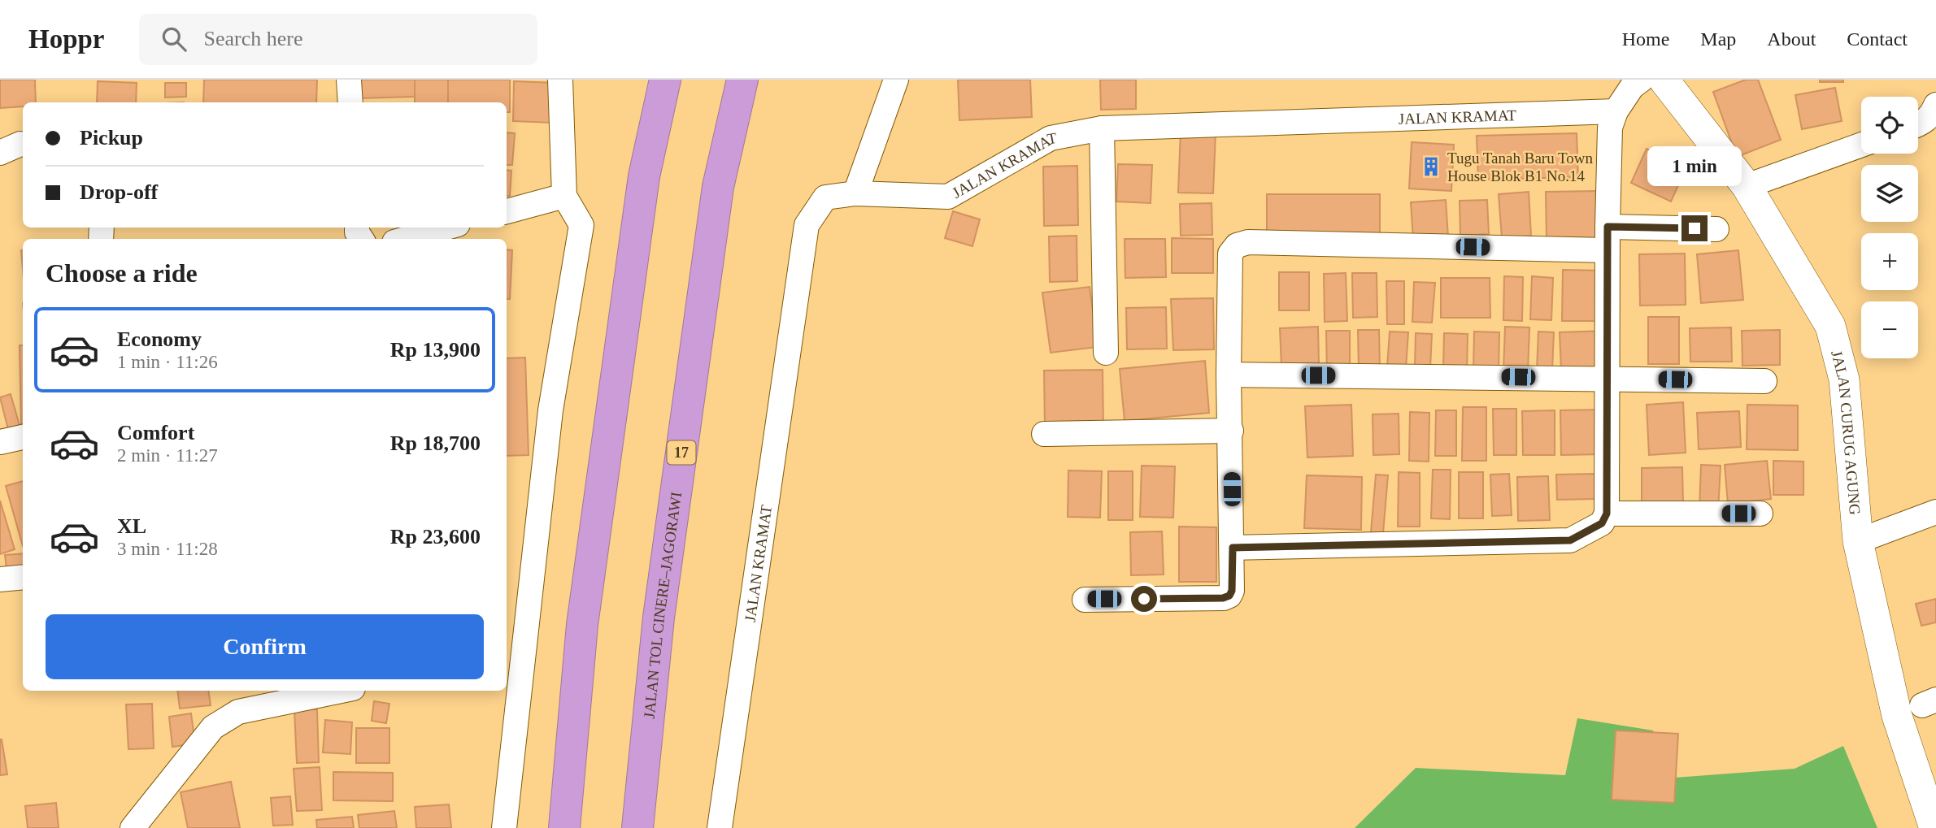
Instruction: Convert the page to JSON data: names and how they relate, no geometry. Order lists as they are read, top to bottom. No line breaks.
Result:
{"streets":{"highway":["17","JALAN TOL CINERE–JAGORAWI"],"street":["JALAN KRAMAT","JALAN CURUG AGUNG"]},"places":{"building":["Tugu Tanah Baru Town House Blok B1 No.14"]},"page":{"header":"Hoppr","search":"Search here","nav":["Home","Map","About","Contact"],"map_buttons":["+","−"],"banner":["Pickup","Drop-off"],"bubble":"1 min","heading":"Choose a ride","list":[{"name":"Economy","note":"1 min · 11:26","value":"Rp 13,900"},{"name":"Comfort","note":"2 min · 11:27","value":"Rp 18,700"},{"name":"XL","note":"3 min · 11:28","value":"Rp 23,600"}],"buttons":"Confirm"}}
